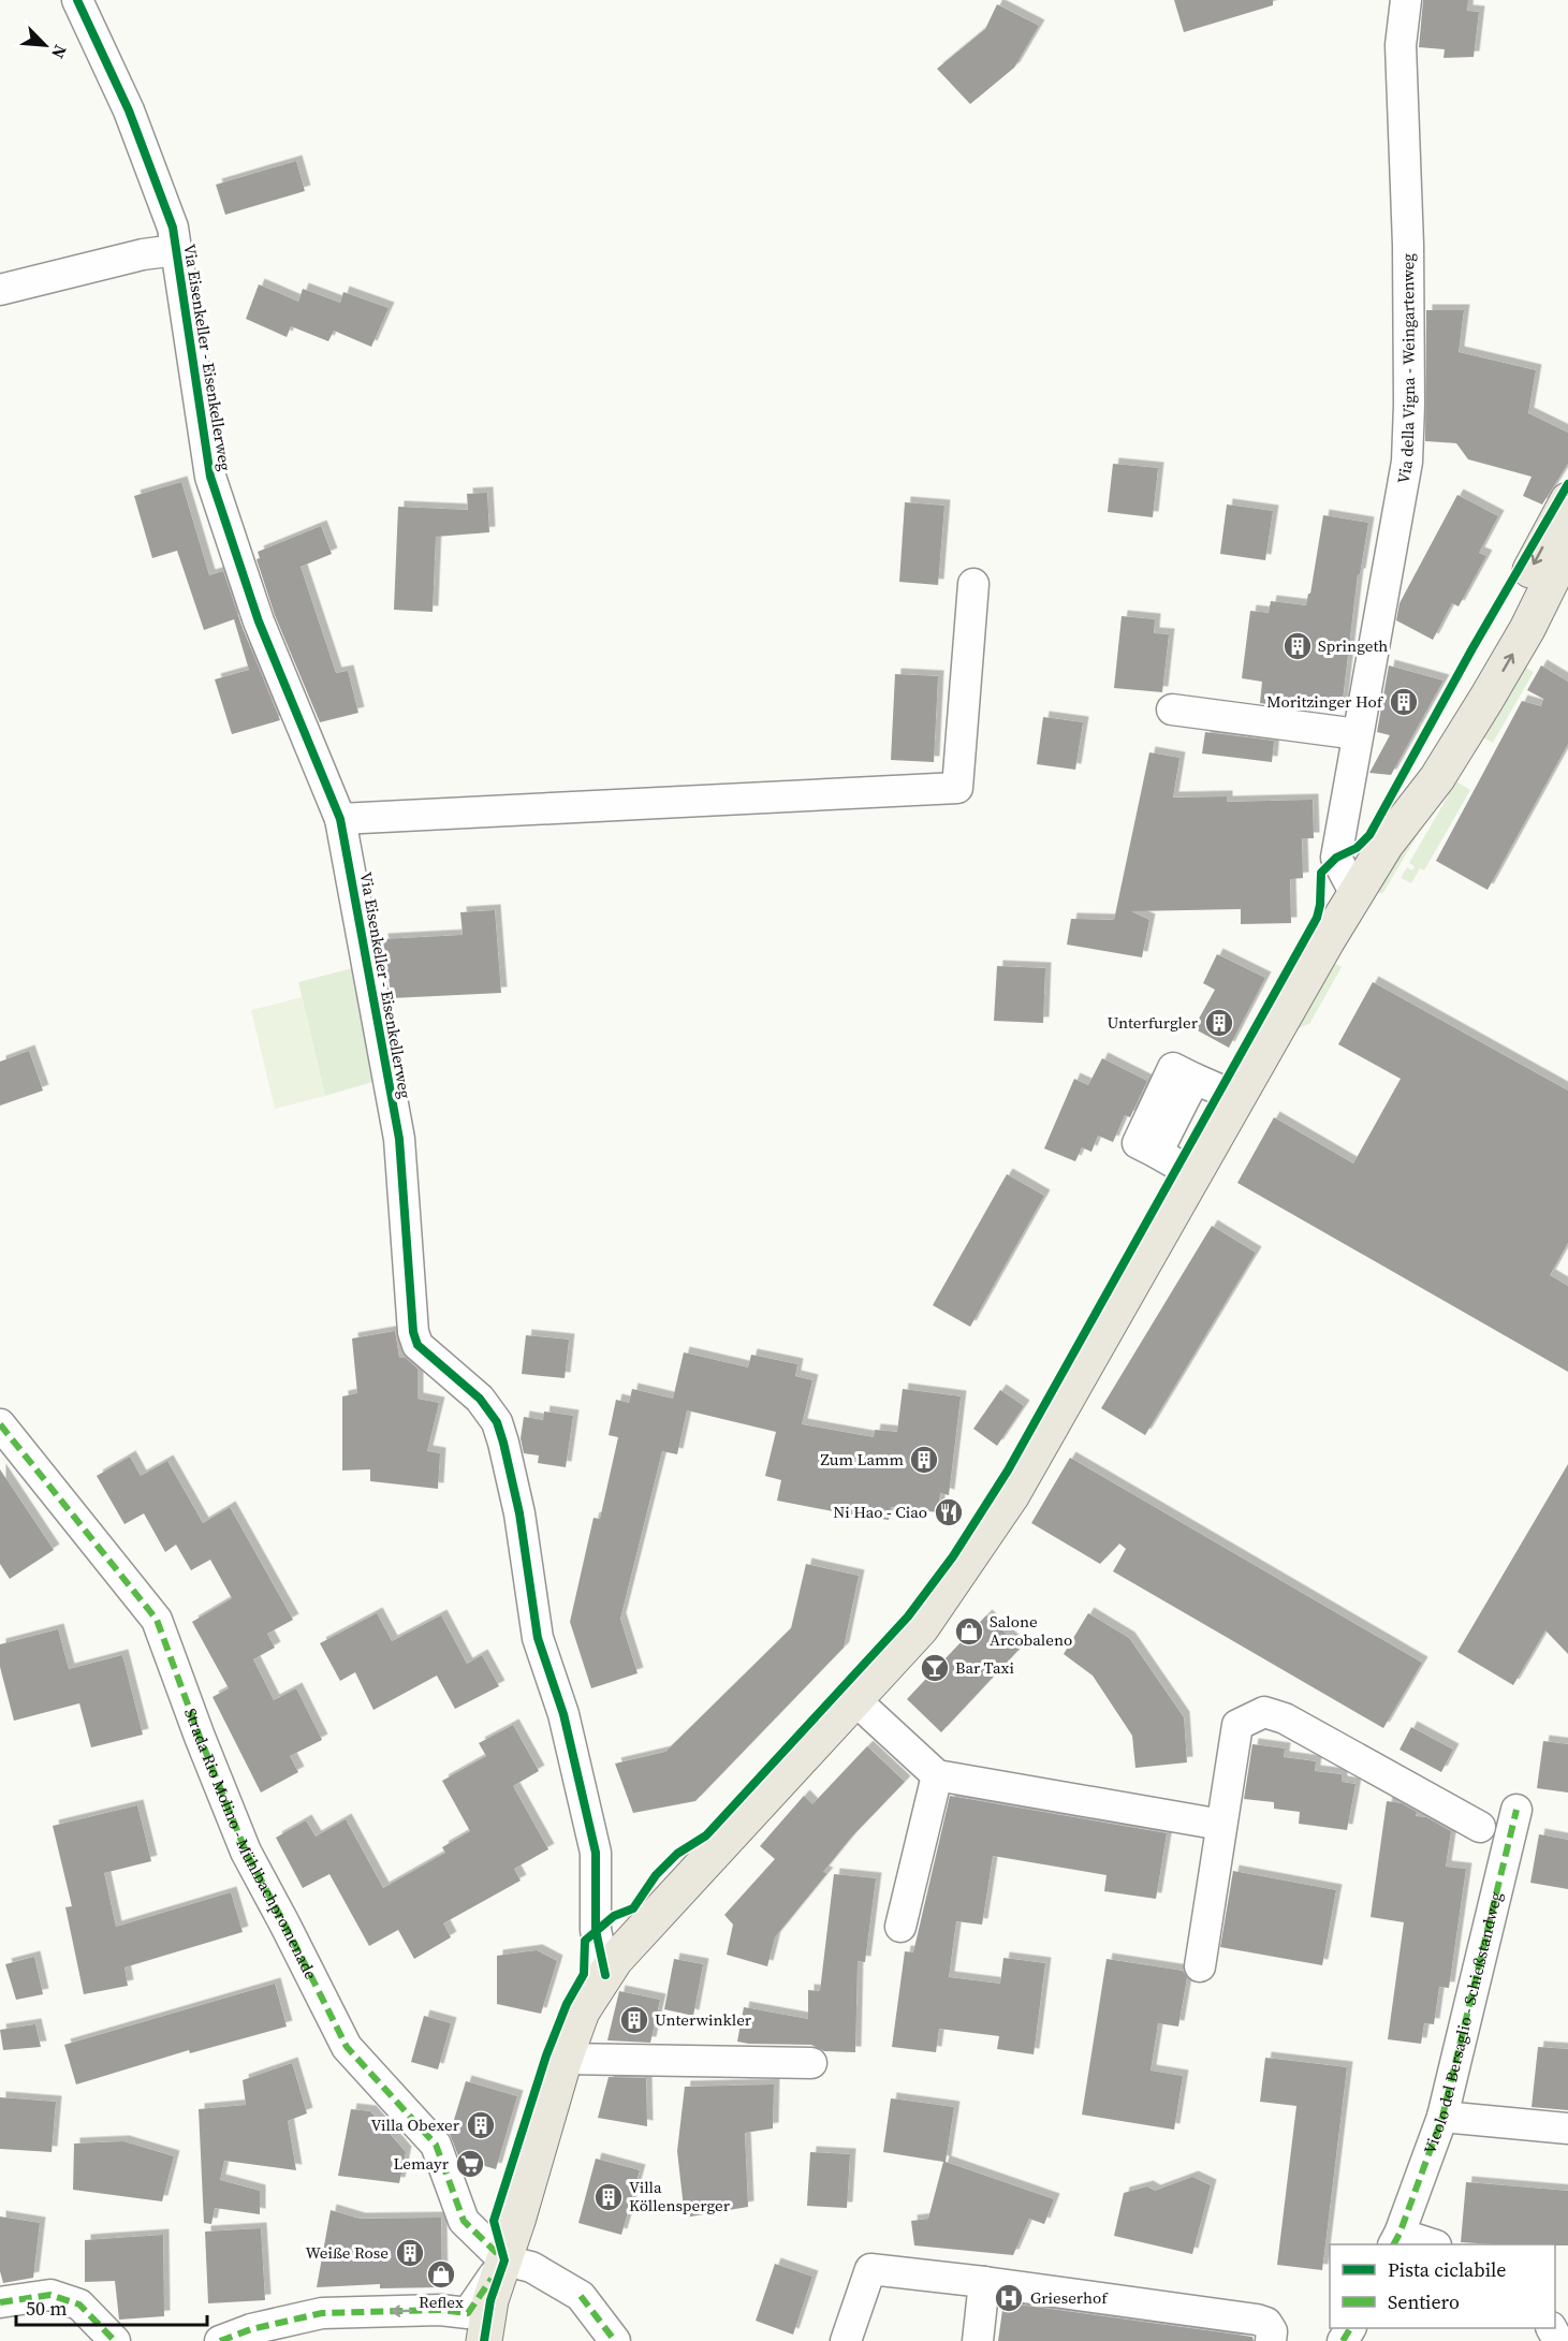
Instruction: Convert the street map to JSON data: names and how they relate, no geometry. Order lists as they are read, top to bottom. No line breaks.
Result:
{"streets":{"street":["Via Eisenkeller - Eisenkellerweg","Via della Vigna - Weingartenweg","Strada Rio Molino - Mühlbachpromenade","Vicolo del Bersaglio - Schießstandweg"]},"places":{"building":["Springeth","Moritzinger Hof","Unterfurgler","Zum Lamm","Unterwinkler","Villa Obexer","Villa Köllensperger","Weiße Rose"],"restaurant":["Ni Hao - Ciao"],"shop":["Salone Arcobaleno","Reflex"],"bar":["Bar Taxi"],"supermarket":["Lemayr"],"hospital":["Grieserhof"]},"legend":["Pista ciclabile","Sentiero"],"scale_bar":"50 m","north":"bottom right"}
